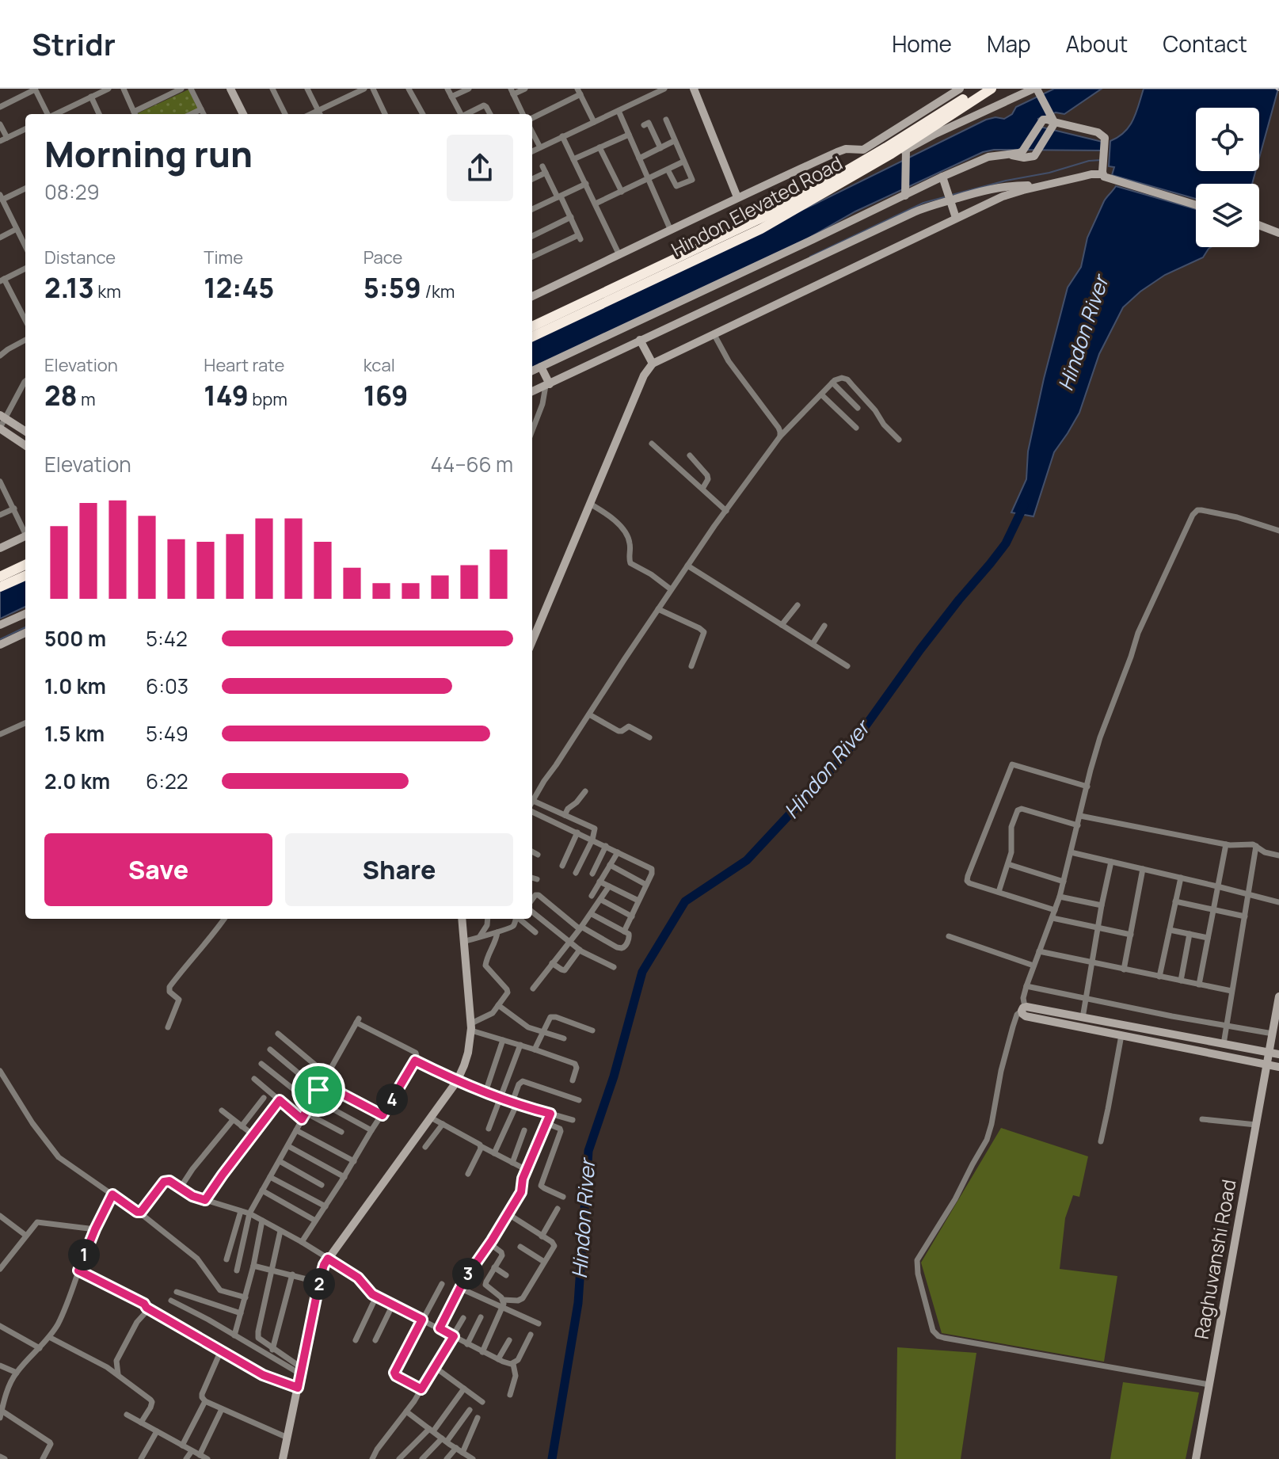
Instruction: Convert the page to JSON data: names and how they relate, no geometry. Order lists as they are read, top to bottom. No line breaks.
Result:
{"streets":{"highway":["Hindon Elevated Road"],"street":["Raghuvanshi Road"]},"water":["Hindon River"],"page":{"header":"Stridr","nav":["Home","Map","About","Contact"],"heading":["Morning run","08:29"],"stats":[["Distance","2.13 km"],["Time","12:45"],["Pace","5:59 /km"],["Elevation","28 m"],["Heart rate","149 bpm"],["kcal","169"]],"chart":["Elevation","44–66 m"],"list":[{"name":"500 m","note":"5:42"},{"name":"1.0 km","note":"6:03"},{"name":"1.5 km","note":"5:49"},{"name":"2.0 km","note":"6:22"}],"buttons":["Save","Share"],"pins":["4","1","3","2"]}}
